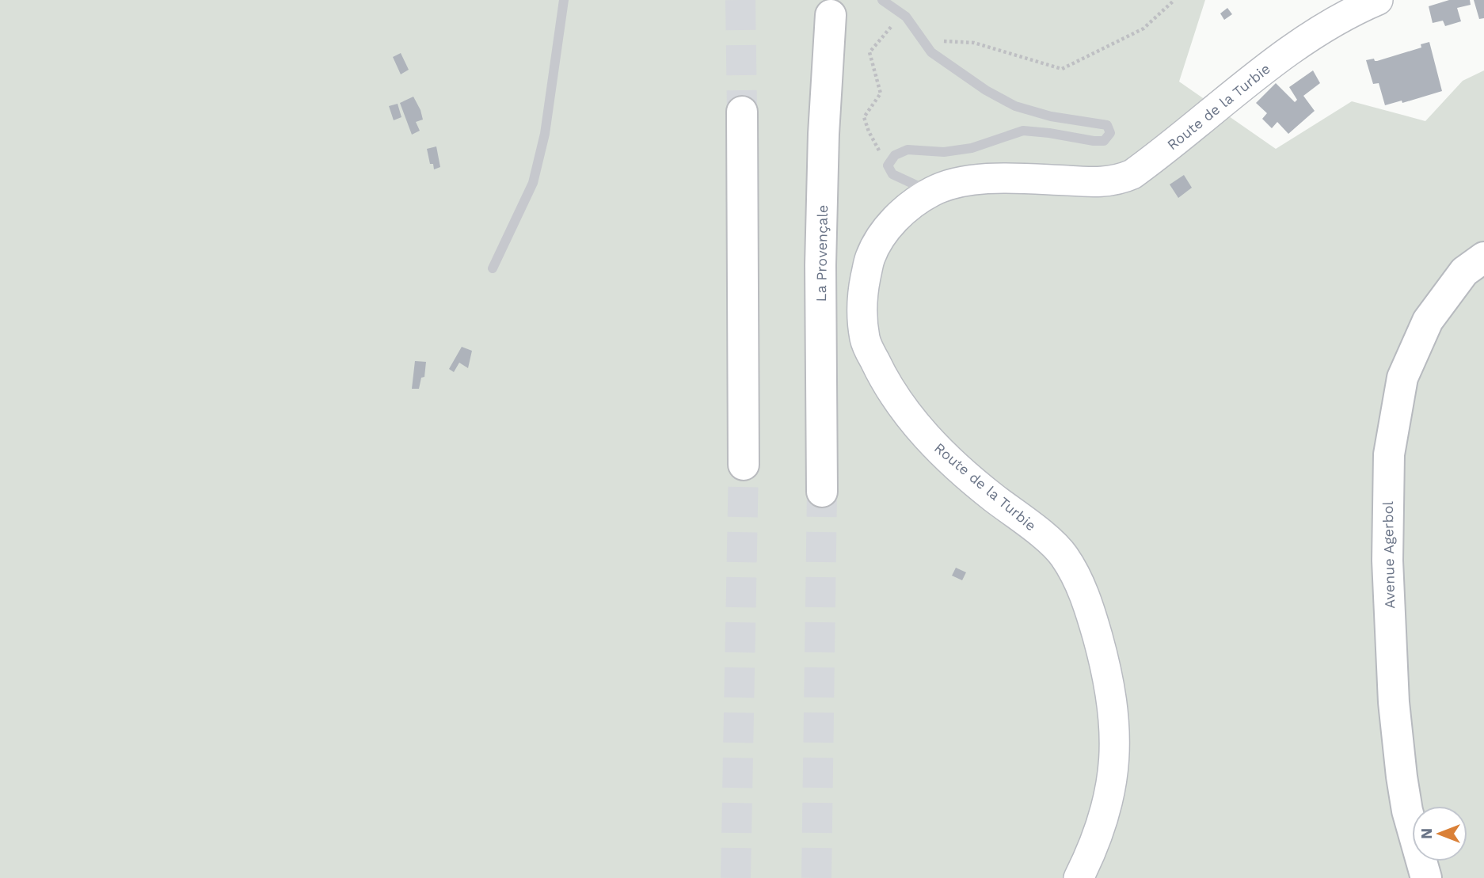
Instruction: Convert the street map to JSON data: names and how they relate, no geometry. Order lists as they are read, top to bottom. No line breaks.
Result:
{"streets":{"main road":["Route de la Turbie","La Provençale","Avenue Agerbol"]},"north":"left"}
